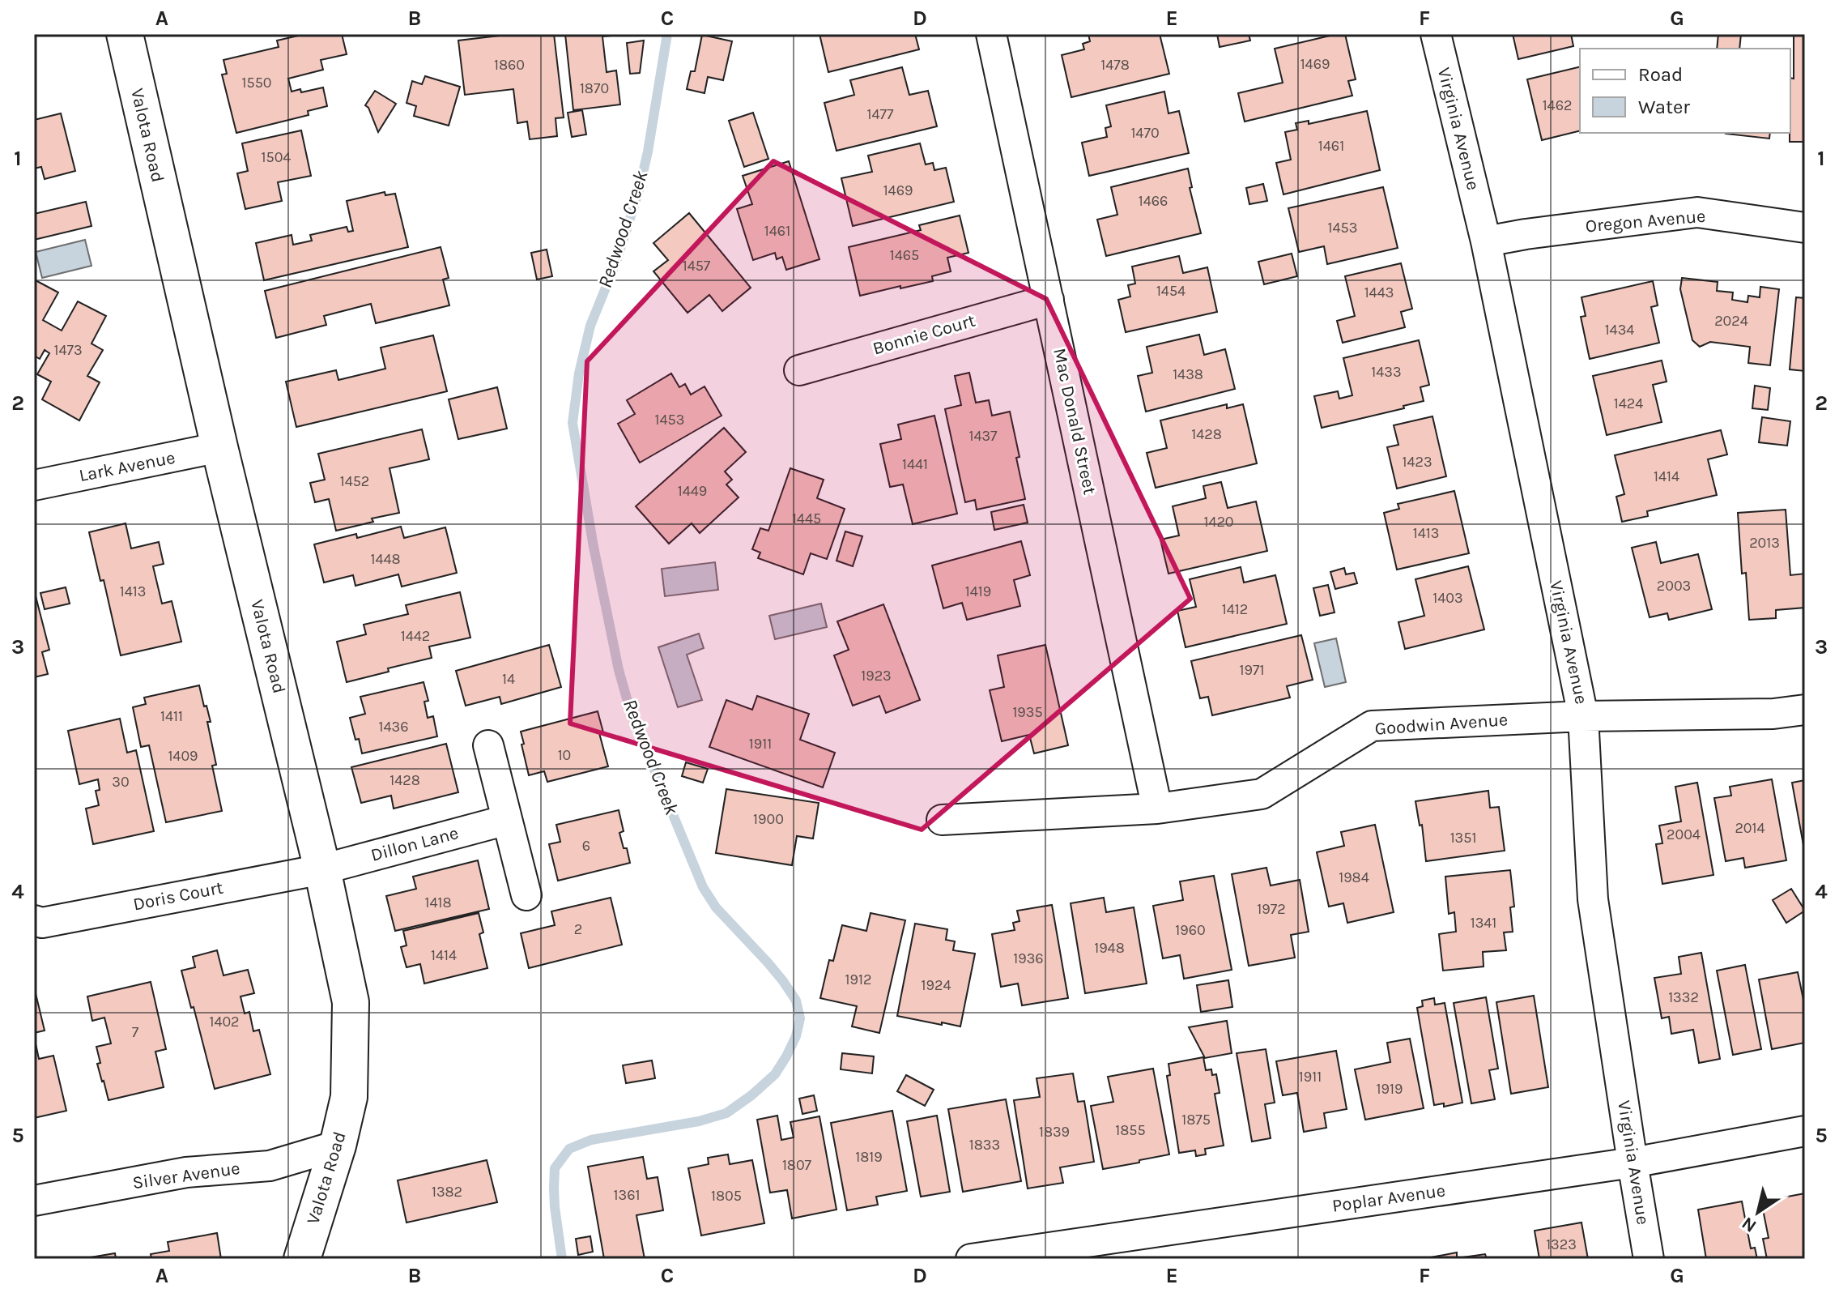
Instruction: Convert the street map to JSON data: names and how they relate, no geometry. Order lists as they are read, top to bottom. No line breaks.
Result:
{"streets":{"street":["Virginia Avenue","Valota Road","Oregon Avenue","Bonnie Court","Mac Donald Street","Lark Avenue","Goodwin Avenue","Dillon Lane","Doris Court","Silver Avenue","Poplar Avenue"]},"crossings":[["Virginia Avenue","Oregon Avenue"],["Virginia Avenue","Goodwin Avenue"],["Virginia Avenue","Poplar Avenue"],["Valota Road","Lark Avenue"],["Valota Road","Dillon Lane"],["Valota Road","Doris Court"],["Valota Road","Silver Avenue"],["Bonnie Court","Mac Donald Street"],["Mac Donald Street","Goodwin Avenue"],["Dillon Lane","Doris Court"]],"water":["Redwood Creek"],"house_numbers":["1469","1860","1478","1550","1870","1462","1477","1470","1461","1504","1469","1466","1453","1461","1465","1457","1454","1443","2024","1434","1473","1433","1438","1424","1453","1428","1437","1423","1441","1414","1452","1449","1445","1420","1413","2013","1448","2003","1413","1419","1403","1412","1442","1971","1923","14","1935","1411","1436","1911","10","1409","1428","30","1900","2014","2004","1351","6","1984","1418","1972","1341","2","1960","1948","1414","1936","1912","1924","1332","1402","7","1911","1919","1875","1855","1839","1833","1819","1807","1382","1361","1805","1323"],"legend":["Road","Water"],"north":"bottom left","grid":{"columns":["A","B","C","D","E","F","G"],"rows":["1","2","3","4","5"]}}
